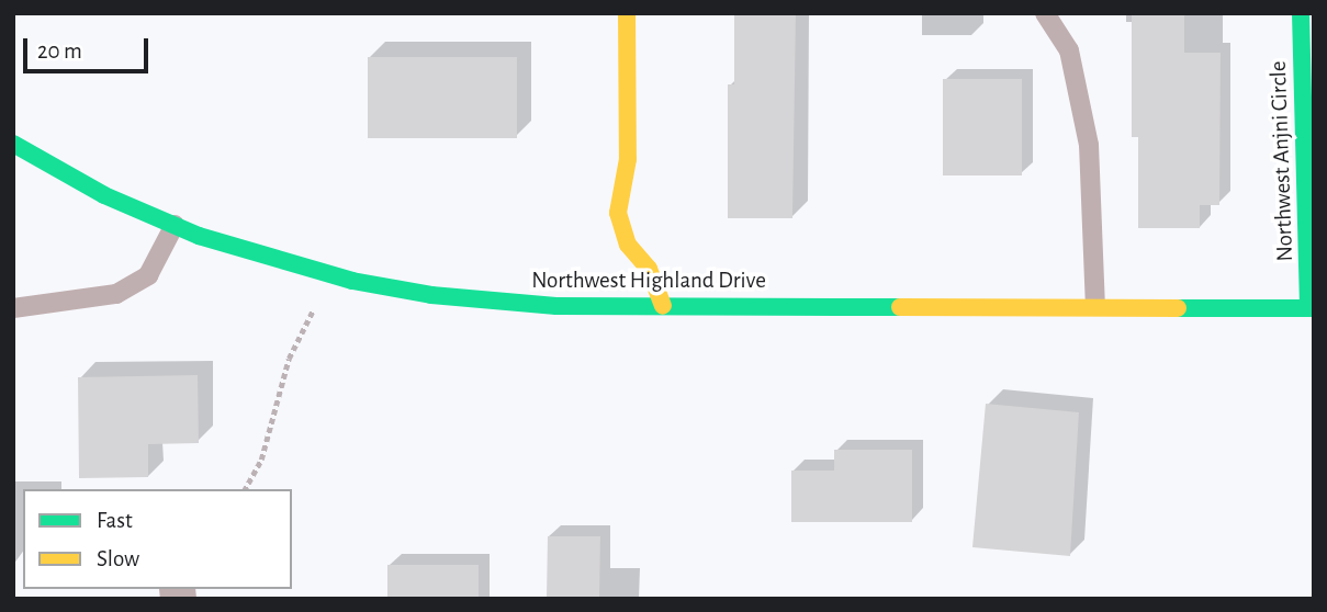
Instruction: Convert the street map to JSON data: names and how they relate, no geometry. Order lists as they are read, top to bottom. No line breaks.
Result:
{"streets":{"main road":["Northwest Anjni Circle","Northwest Highland Drive"]},"crossings":[["Northwest Anjni Circle","Northwest Highland Drive"]],"legend":["Fast","Slow"],"scale_bar":"20 m"}
